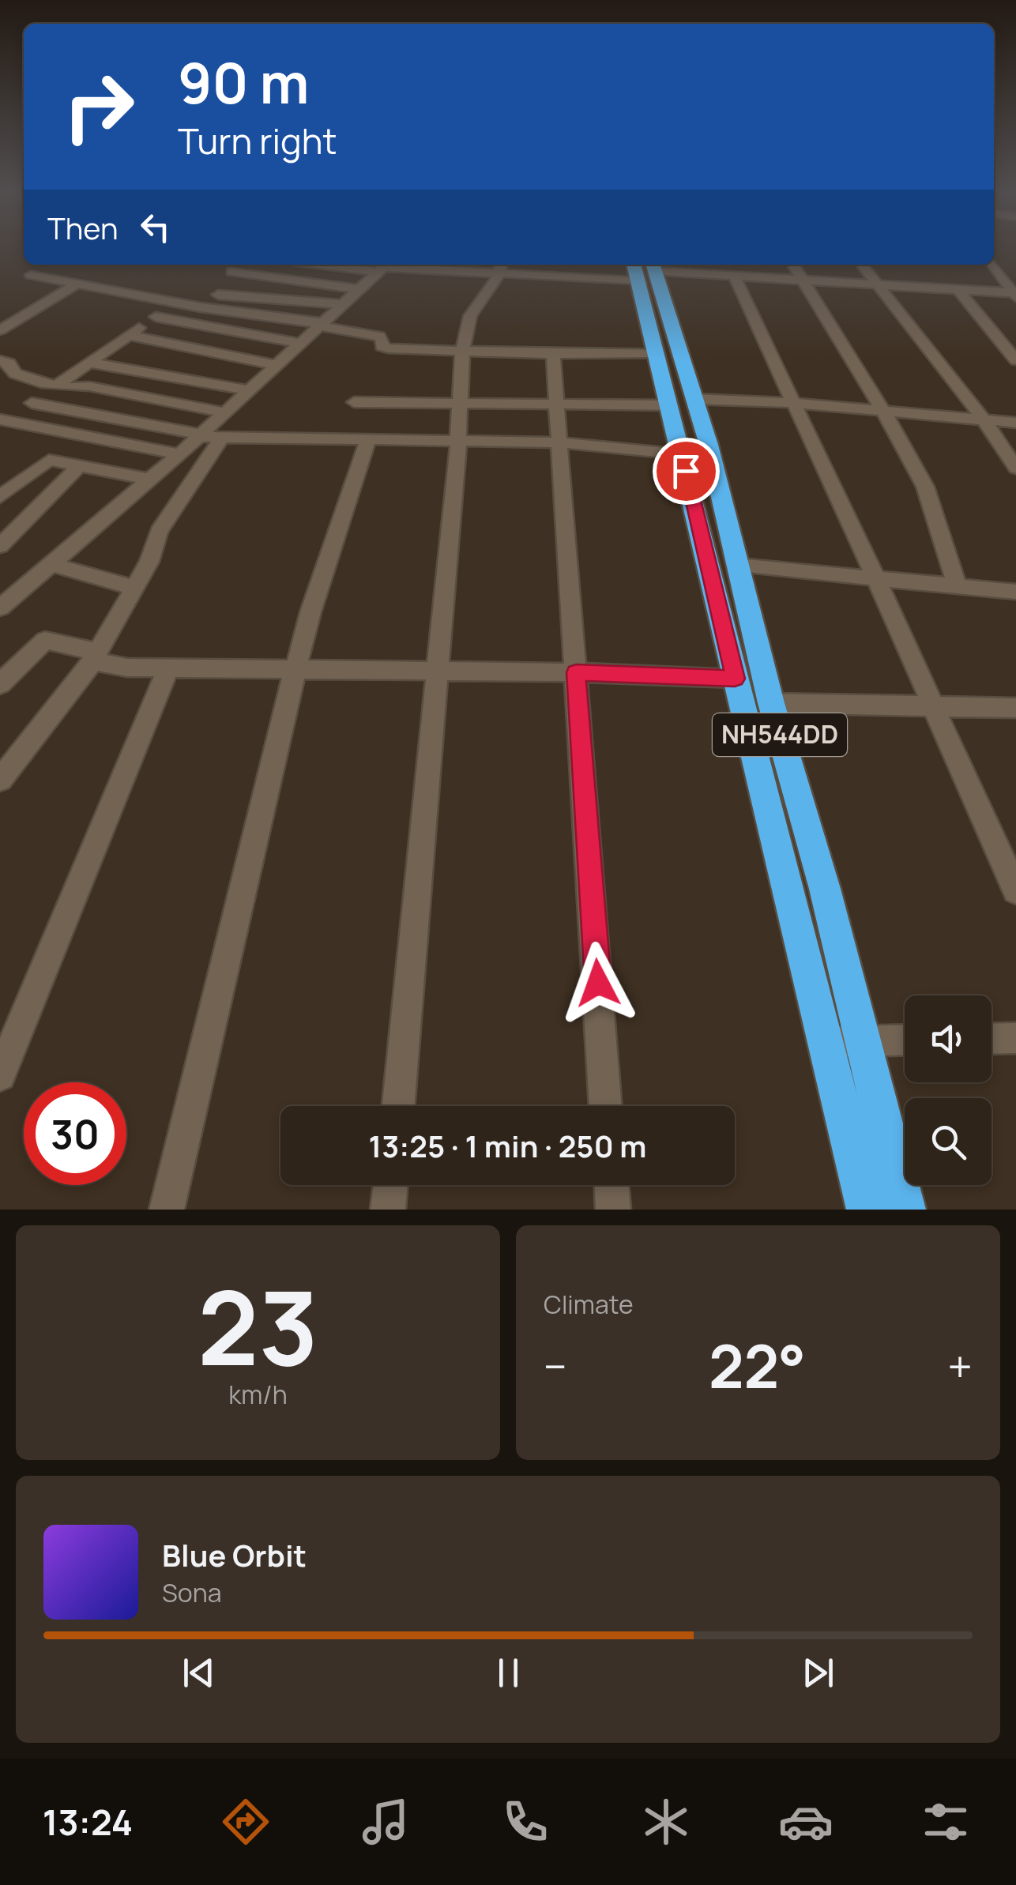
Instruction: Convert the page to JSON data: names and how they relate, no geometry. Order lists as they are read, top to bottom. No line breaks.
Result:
{"streets":{"highway":["NH544DD"]},"page":{"turn":["90 m","Turn right"],"then":"Then","limit":"30","trip":"13:25 · 1 min · 250 m","tile":[["23","km/h"],"Climate"],"heat":["−","22°","+"],"song":["Blue Orbit","Sona"],"tabs":"13:24"}}
